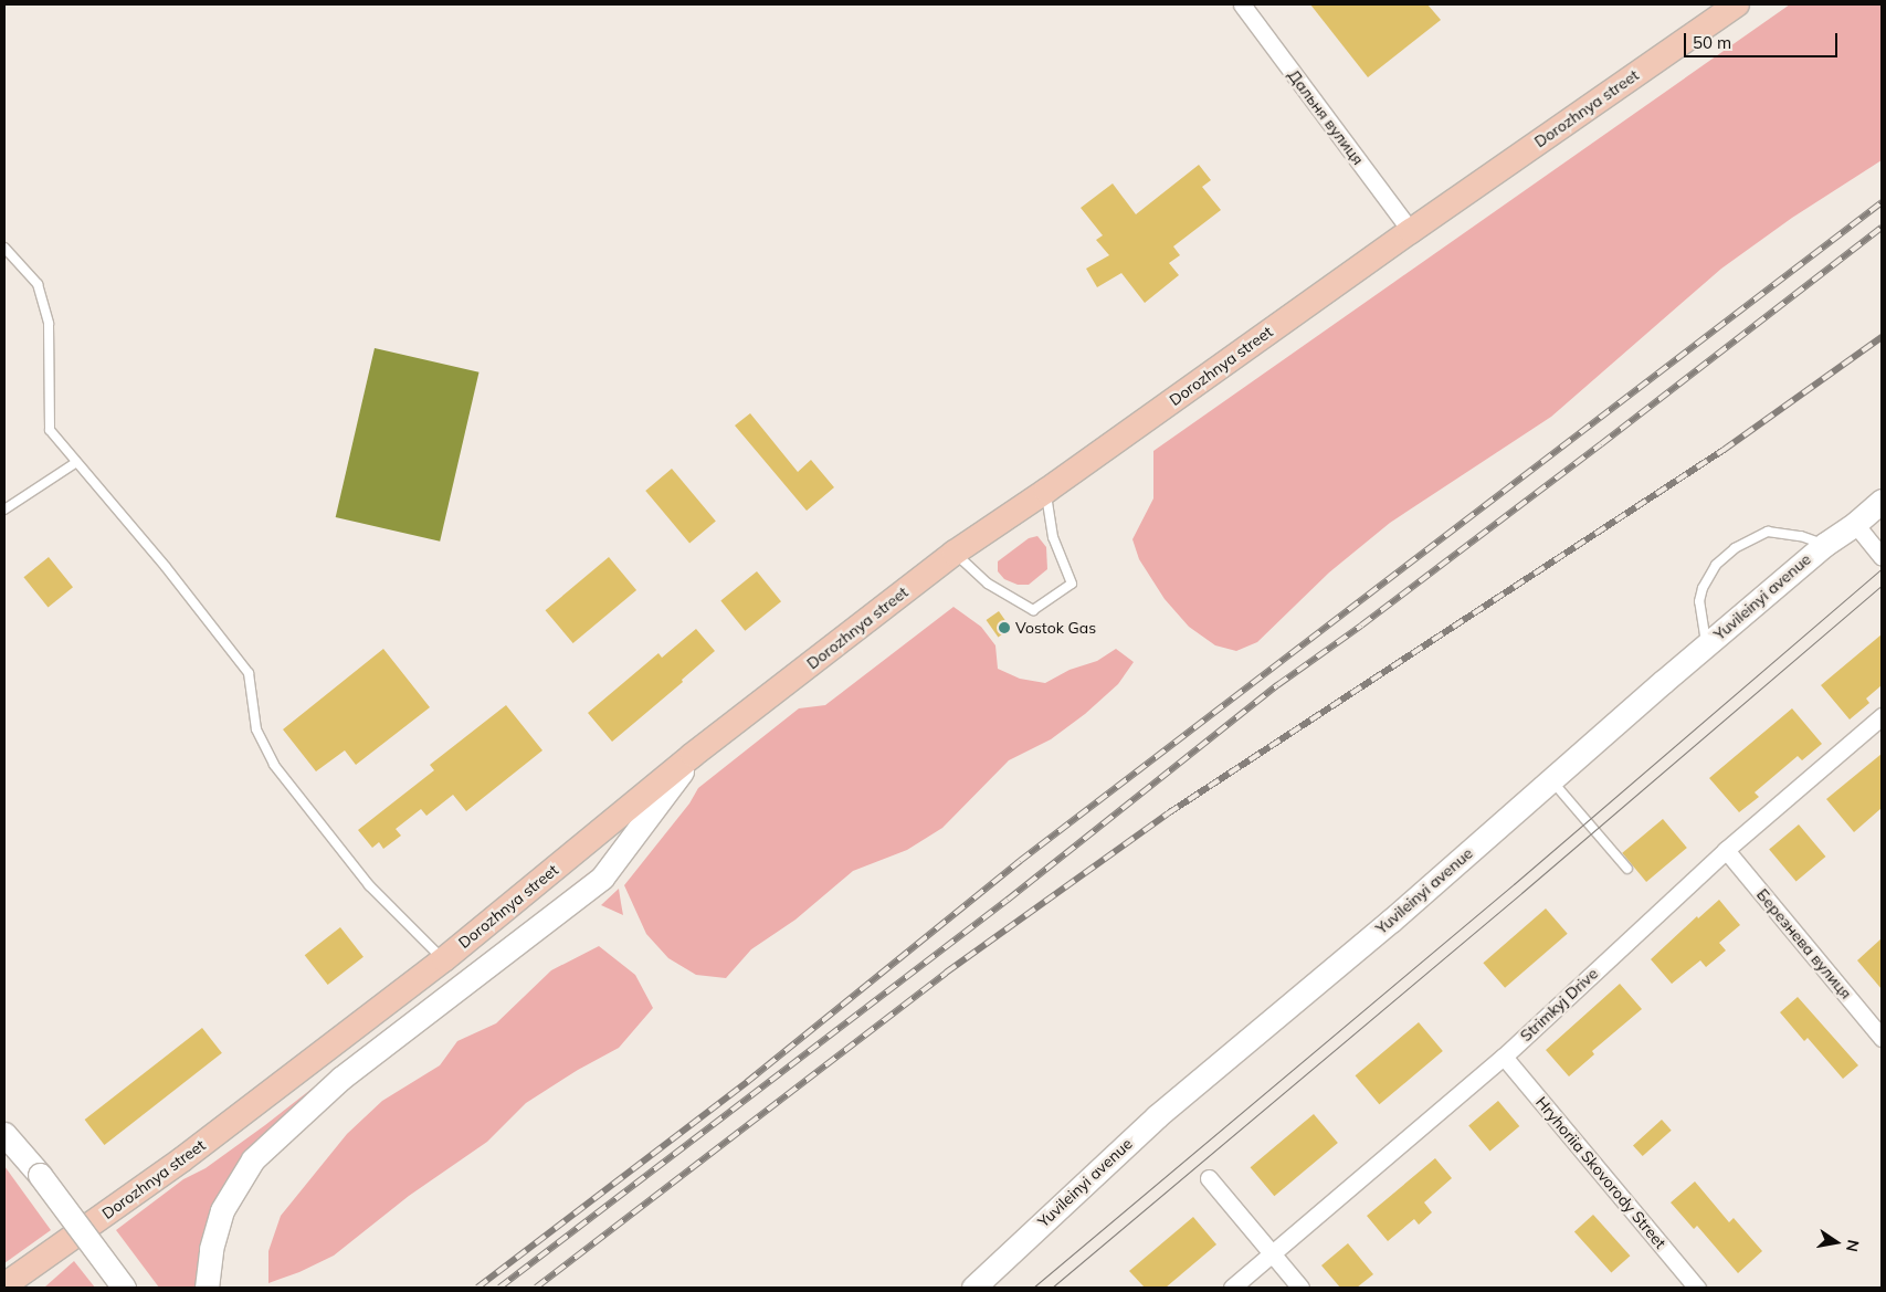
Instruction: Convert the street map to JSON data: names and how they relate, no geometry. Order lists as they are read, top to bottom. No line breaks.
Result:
{"streets":{"main road":["Dorozhnya street","Yuvileinyi avenue"],"street":["Дальня вулиця","Березнева вулиця","Strimkyj Drive","Hryhoriia Skovorody Street"]},"crossings":[["Dorozhnya street","Дальня вулиця"],["Березнева вулиця","Strimkyj Drive"],["Strimkyj Drive","Hryhoriia Skovorody Street"]],"places":["Vostok Gas"],"scale_bar":"50 m","north":"right"}
